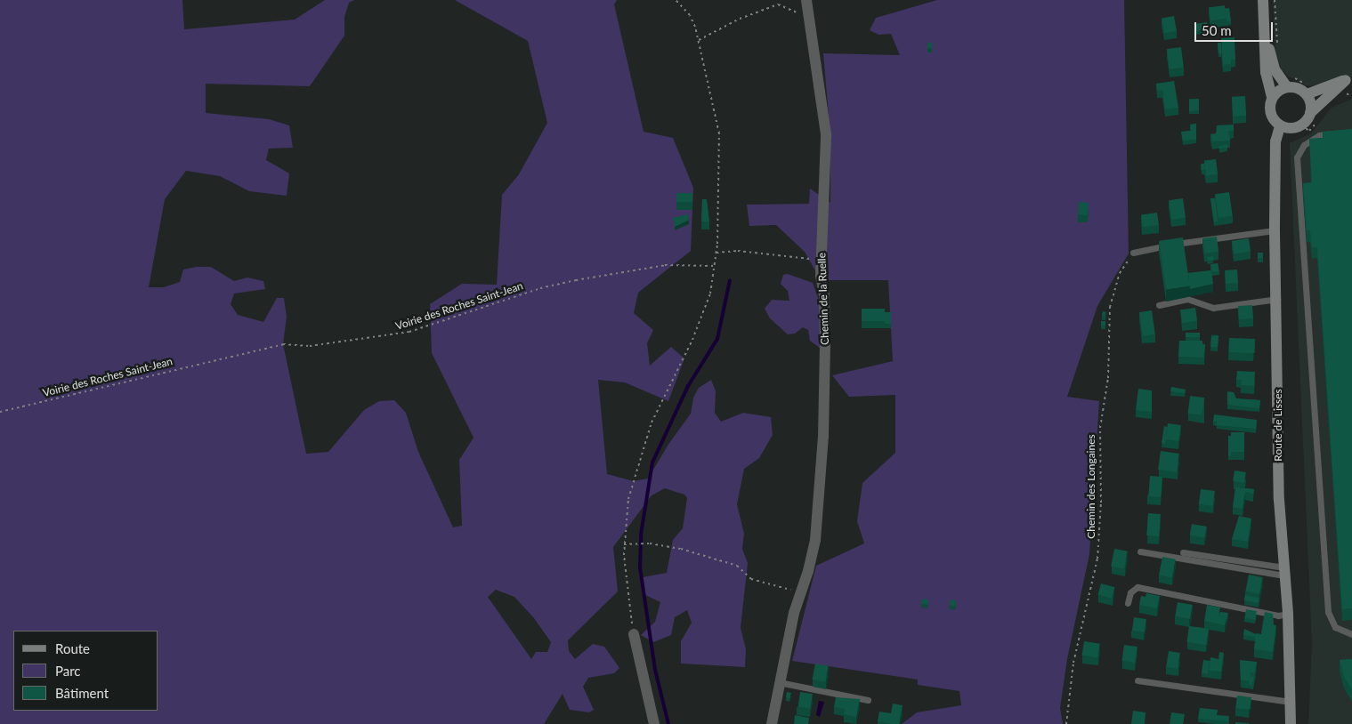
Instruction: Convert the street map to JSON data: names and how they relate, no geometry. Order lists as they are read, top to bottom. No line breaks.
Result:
{"streets":{"street":["Chemin de la Ruelle","Route de Lisses"],"path":["Voirie des Roches Saint-Jean","Chemin des Longaines"]},"legend":["Route","Parc","Bâtiment"],"scale_bar":"50 m"}
